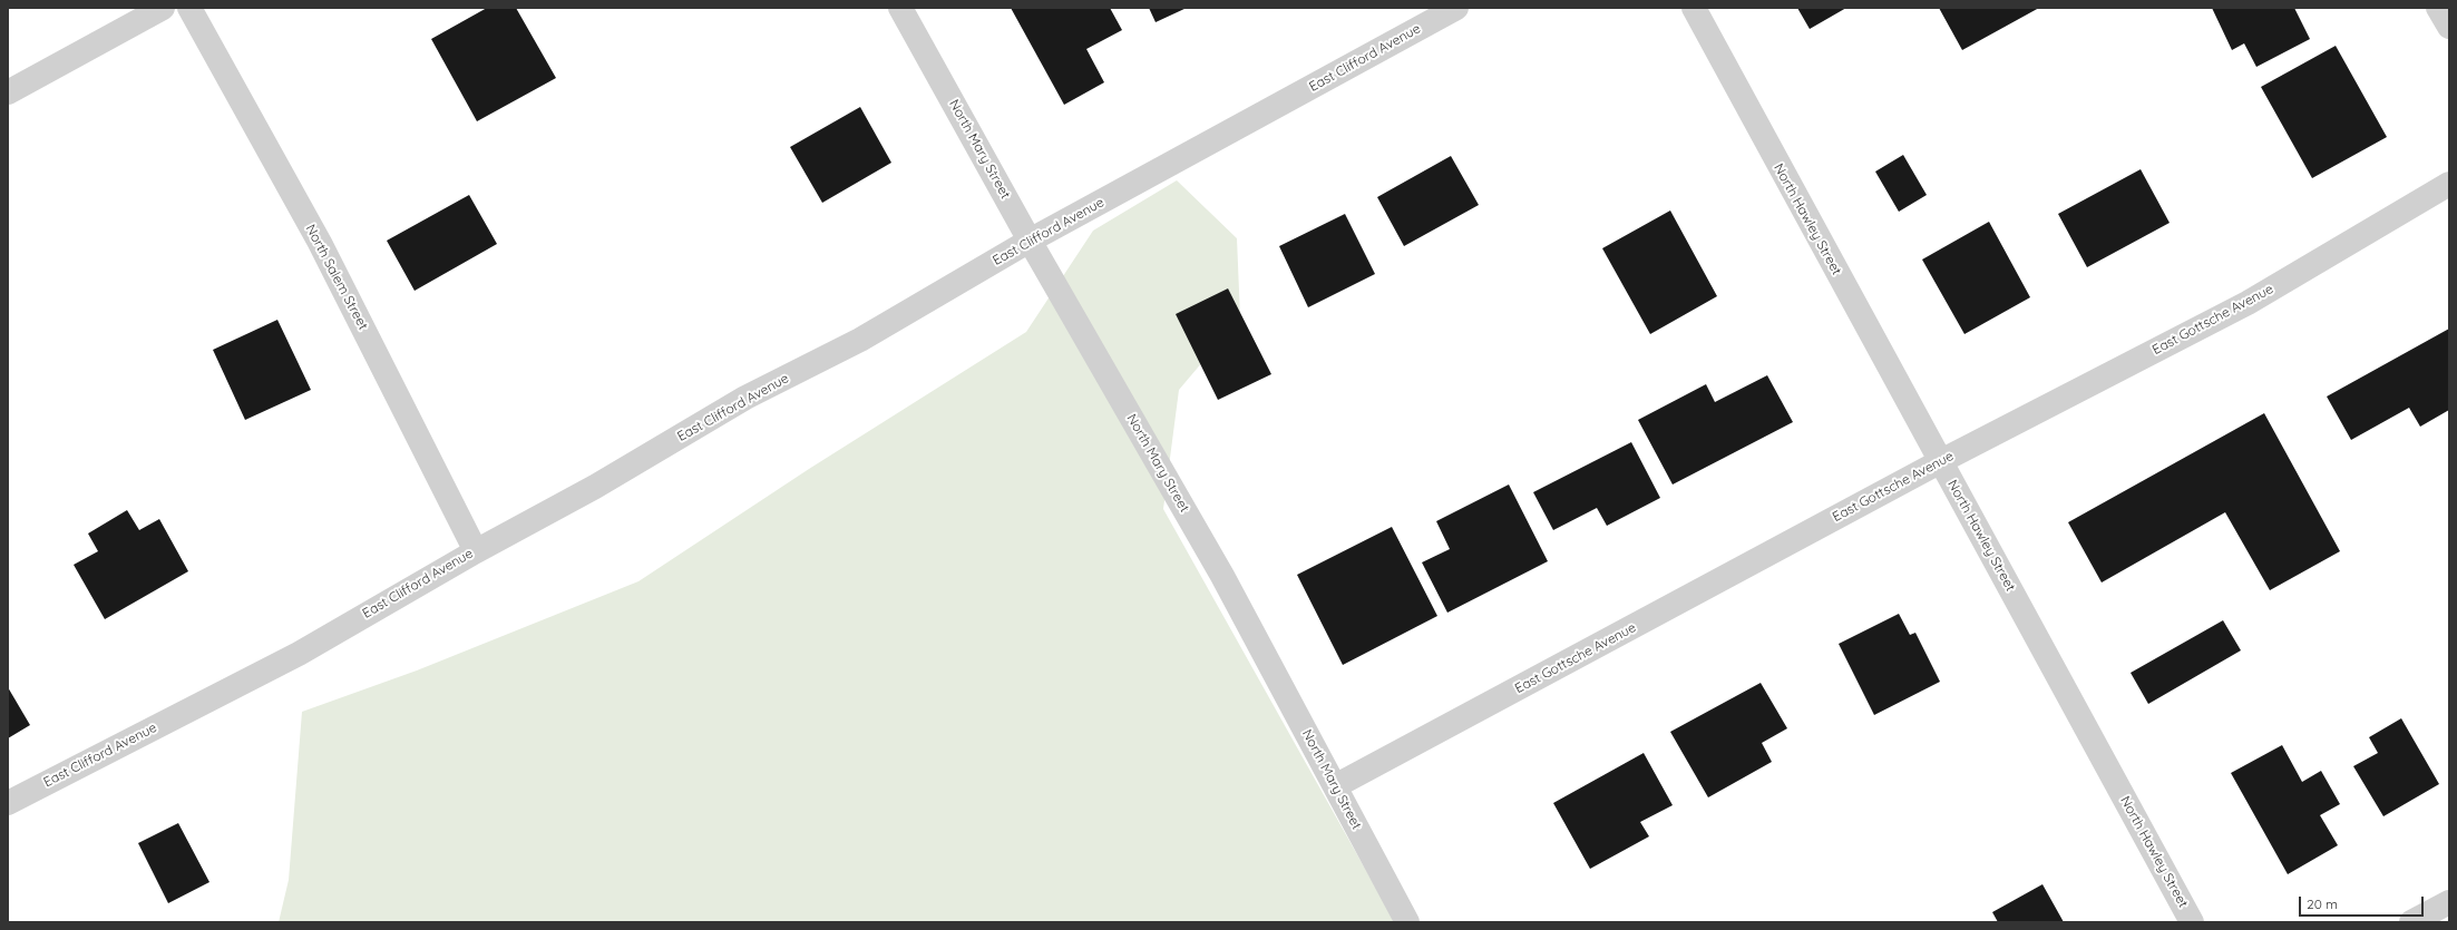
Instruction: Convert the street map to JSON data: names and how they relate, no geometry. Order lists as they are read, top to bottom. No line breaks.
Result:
{"streets":{"street":["East Clifford Avenue","North Mary Street","North Hawley Street","North Salem Street","East Gottsche Avenue"]},"crossings":[["East Clifford Avenue","North Mary Street"],["East Clifford Avenue","North Salem Street"],["North Mary Street","East Gottsche Avenue"],["North Hawley Street","East Gottsche Avenue"]],"scale_bar":"20 m"}
